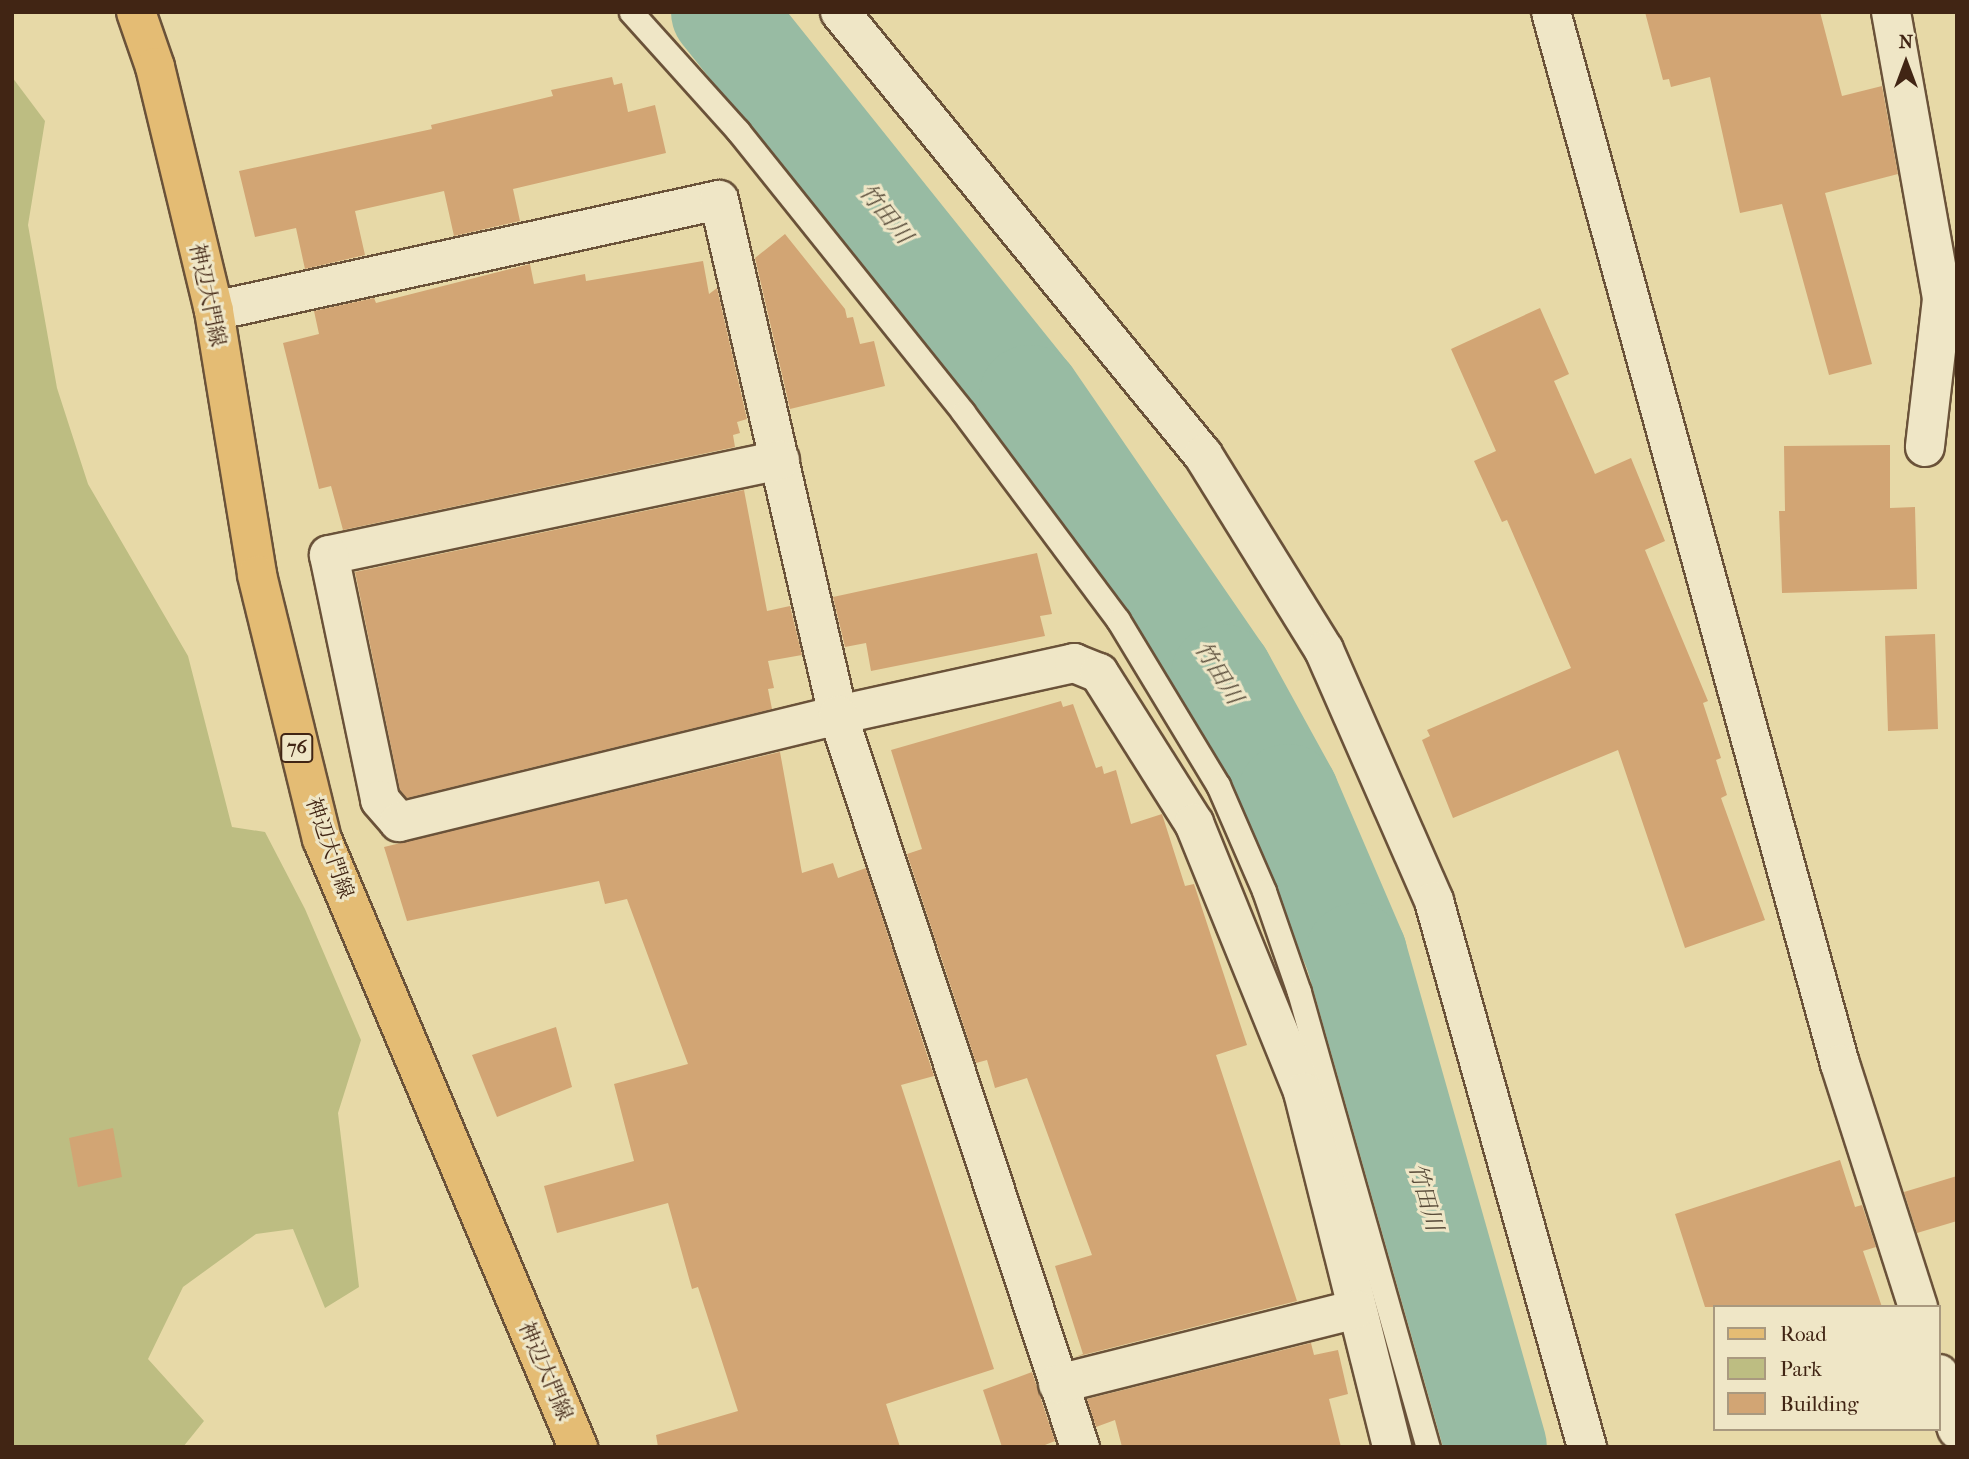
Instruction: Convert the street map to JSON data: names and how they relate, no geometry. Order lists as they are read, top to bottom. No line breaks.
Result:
{"streets":{"main road":["神辺大門線","76"]},"water":["竹田川"],"legend":["Road","Park","Building"],"north":"top"}
